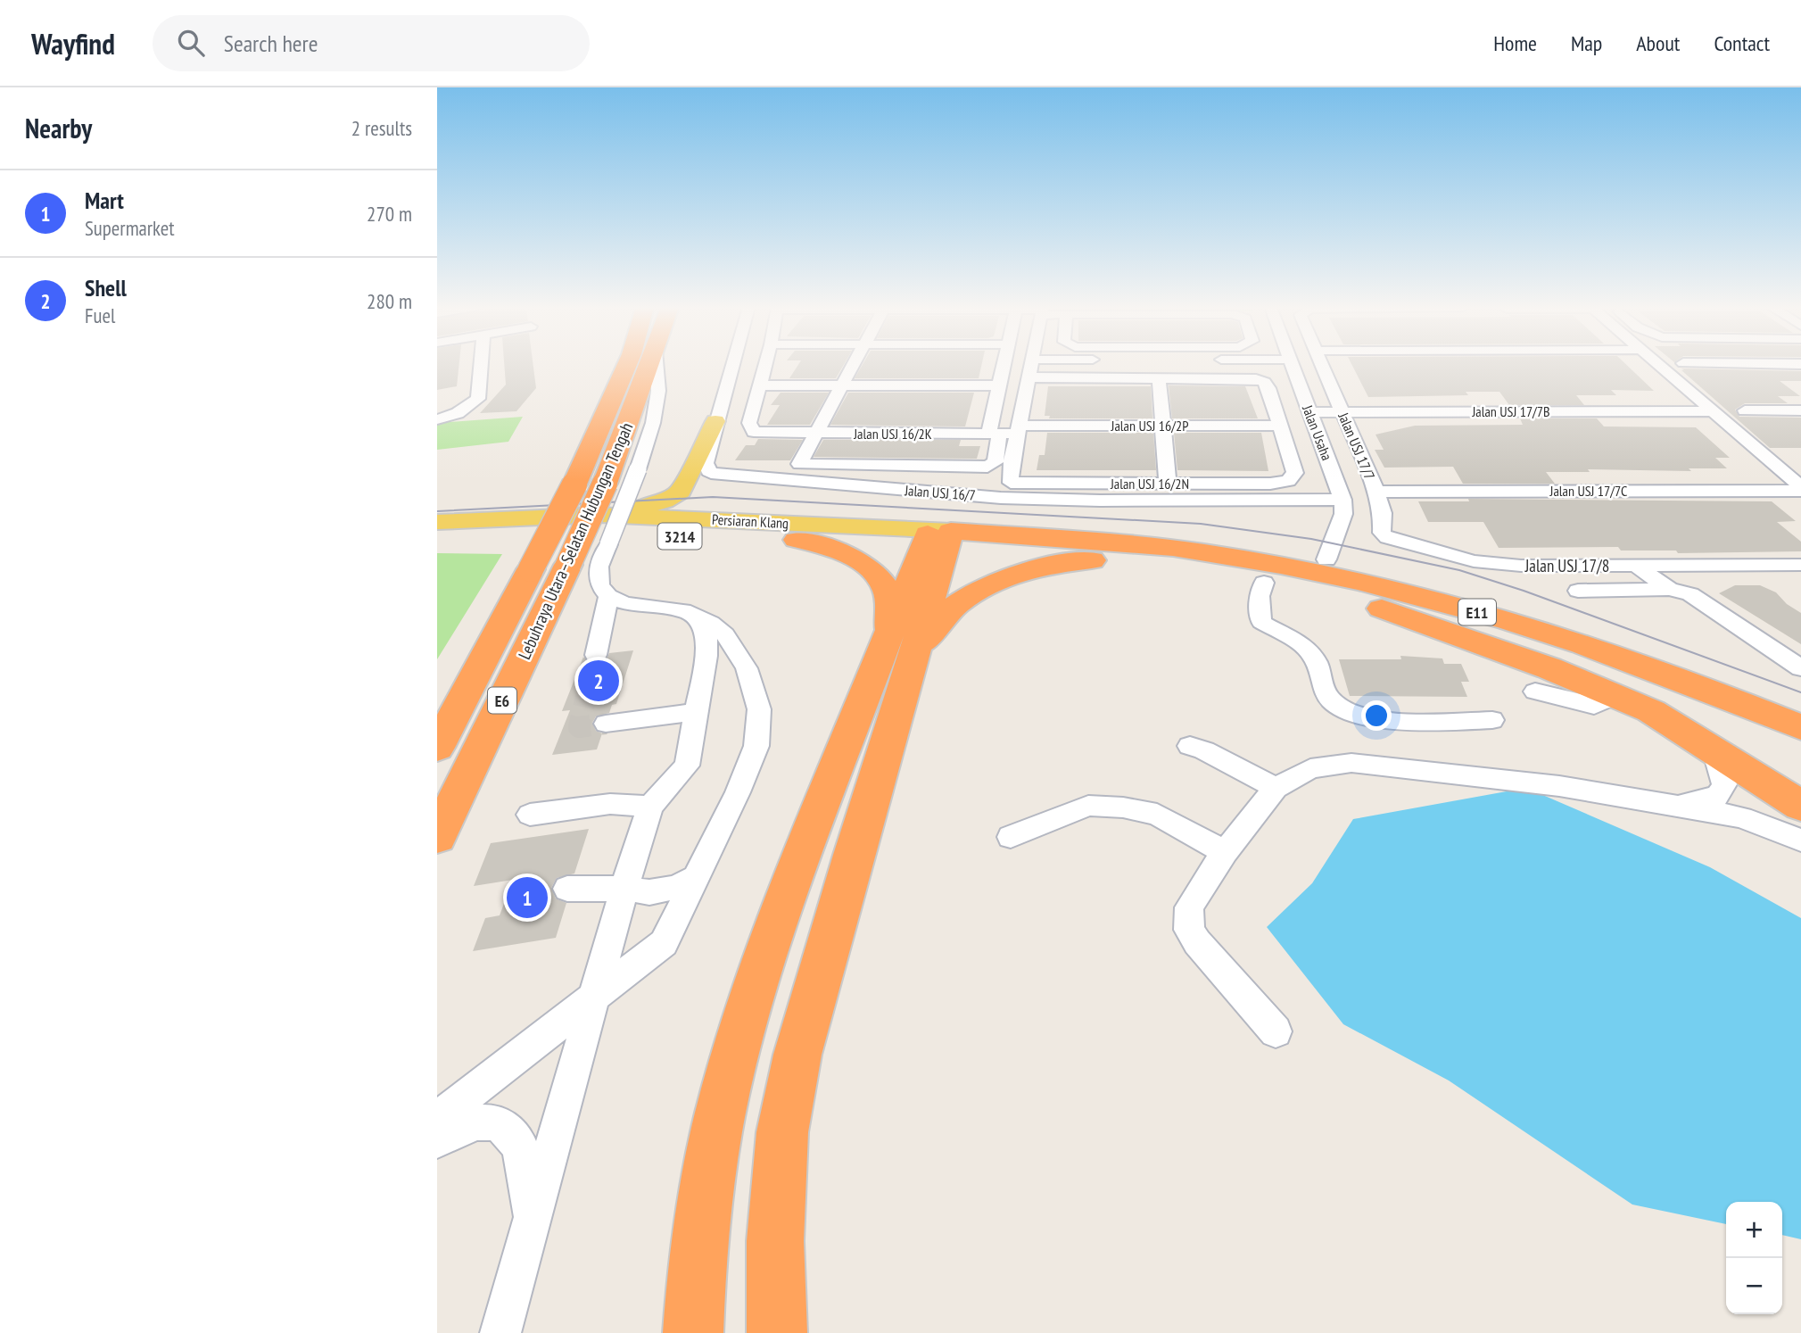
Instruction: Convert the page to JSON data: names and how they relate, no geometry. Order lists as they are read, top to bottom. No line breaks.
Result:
{"streets":{"highway":["Lebuhraya Utara–Selatan Hubungan Tengah","E11","E6"],"main road":["Persiaran Klang","3214"],"street":["Jalan USJ 17/7B","Jalan USJ 16/2P","Jalan Usaha","Jalan USJ 16/2K","Jalan USJ 17/7","Jalan USJ 16/2N","Jalan USJ 17/7C","Jalan USJ 16/7","Jalan USJ 17/8"]},"crossings":[["Jalan USJ 17/7B","Jalan Usaha"],["Jalan USJ 17/7B","Jalan USJ 17/7"],["Jalan USJ 16/2P","Jalan USJ 16/2K"],["Jalan USJ 16/2P","Jalan USJ 16/2N"],["Jalan Usaha","Jalan USJ 16/7"],["Jalan USJ 16/2K","Jalan USJ 16/2N"],["Jalan USJ 17/7","Jalan USJ 17/7C"],["Jalan USJ 17/7","Jalan USJ 17/8"],["Jalan USJ 17/7C","Jalan USJ 17/8"],["Persiaran Klang","E11"]],"page":{"header":"Wayfind","search":"Search here","nav":["Home","Map","About","Contact"],"heading":["Nearby","2 results"],"list":[{"mark":"1","name":"Mart","note":"Supermarket","value":"270 m"},{"mark":"2","name":"Shell","note":"Fuel","value":"280 m"}],"pins":["2","1"],"map_buttons":["+","−"]}}
